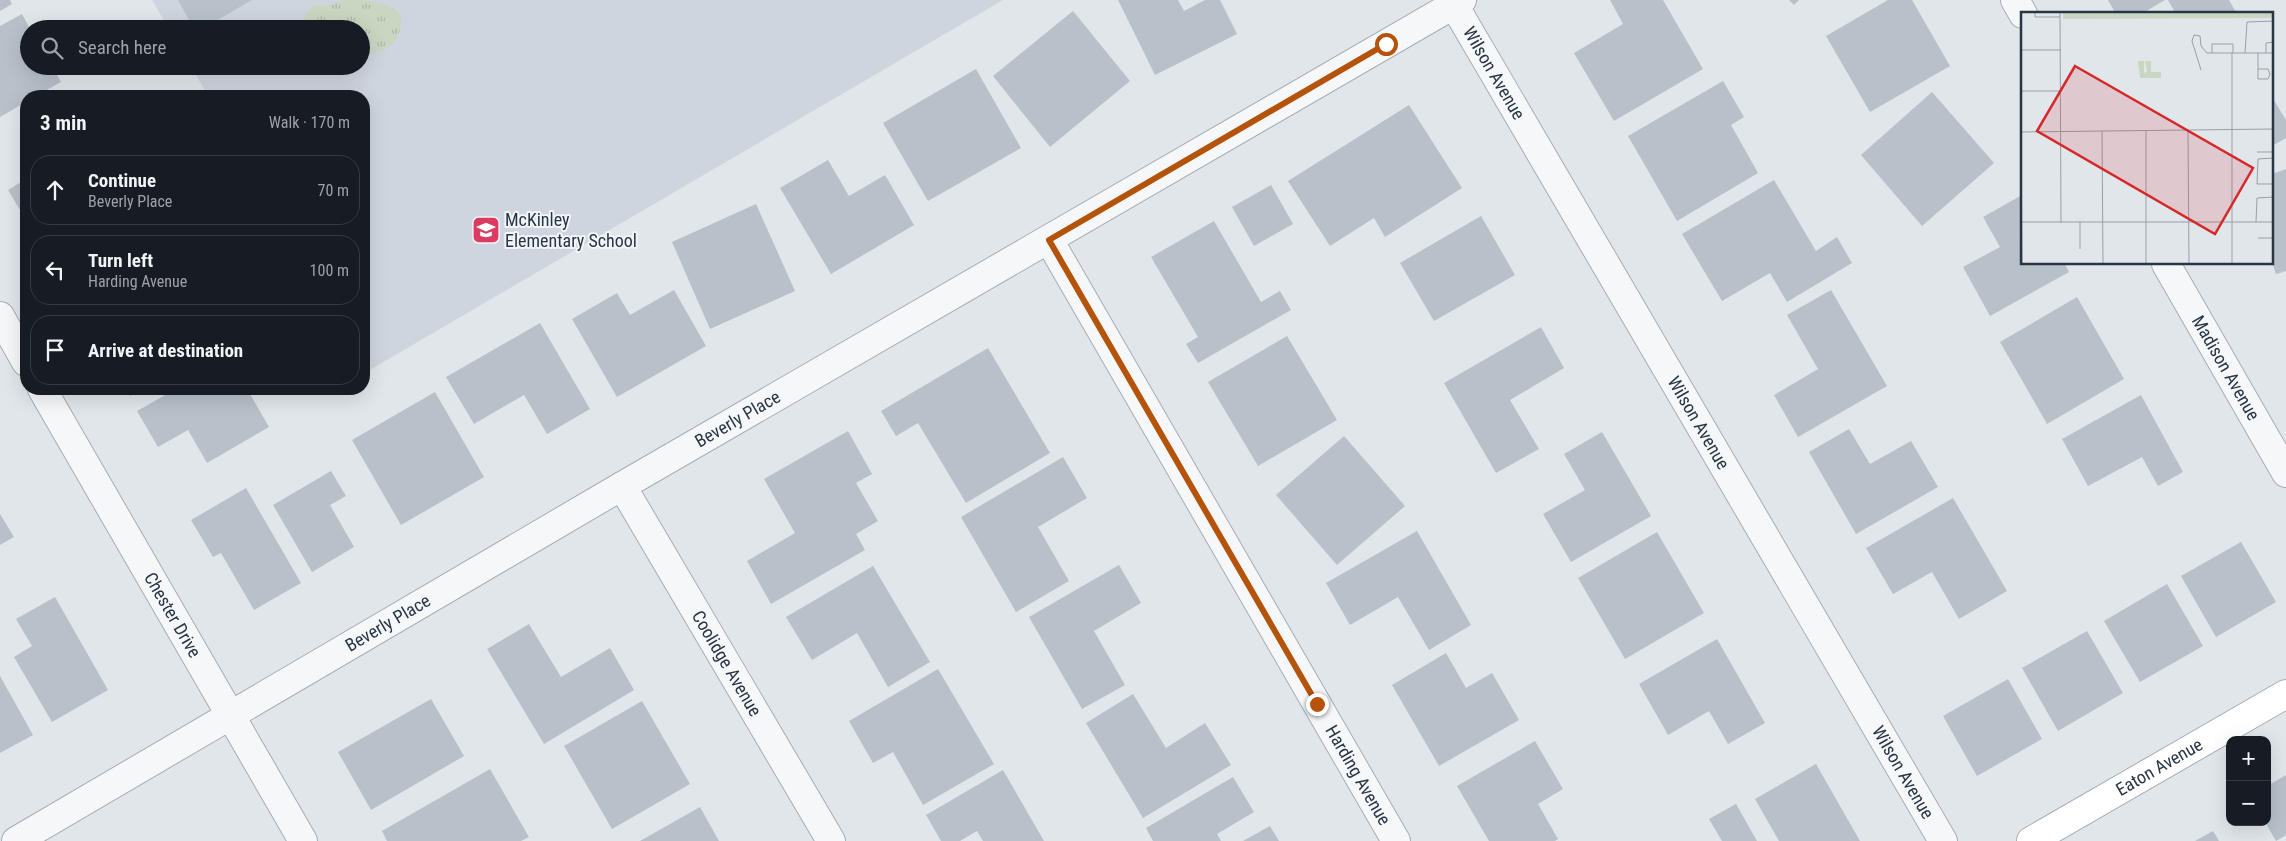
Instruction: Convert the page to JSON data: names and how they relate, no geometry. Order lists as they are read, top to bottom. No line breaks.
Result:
{"streets":{"street":["Wilson Avenue","Madison Avenue","Beverly Place","Chester Drive","Coolidge Avenue","Eaton Avenue","Harding Avenue"]},"crossings":[["Wilson Avenue","Beverly Place"],["Beverly Place","Chester Drive"],["Beverly Place","Coolidge Avenue"],["Beverly Place","Harding Avenue"]],"places":{"school or university":["McKinley Elementary School"]},"page":{"search":"Search here","heading":["3 min","Walk · 170 m"],"list":[["Continue","Beverly Place","70 m"],["Turn left","Harding Avenue","100 m"],"Arrive at destination"],"map_buttons":["+","−"]}}
